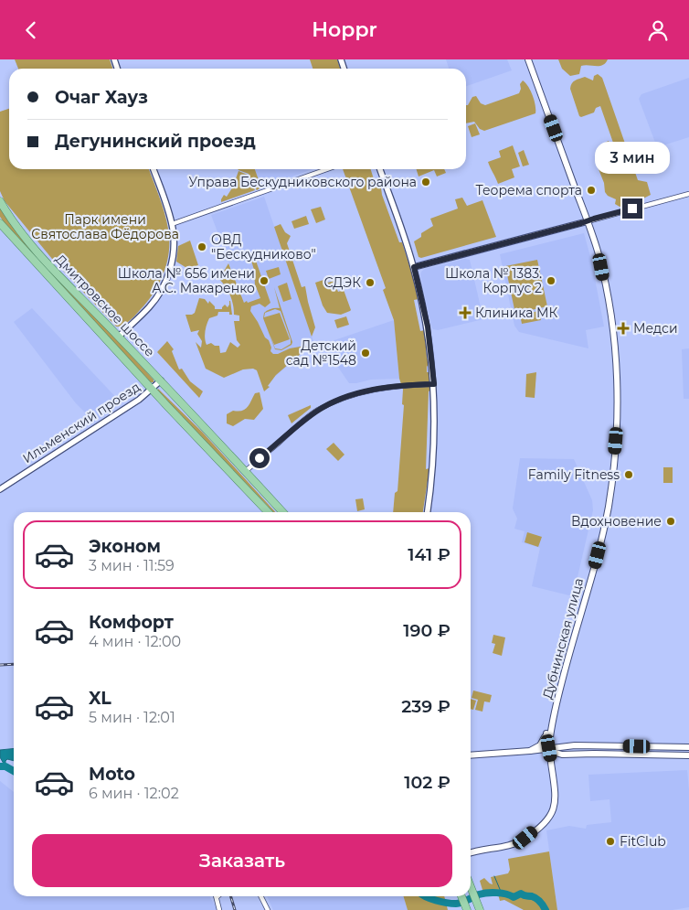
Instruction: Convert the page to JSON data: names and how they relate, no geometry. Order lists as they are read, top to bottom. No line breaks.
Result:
{"streets":{"main road":["Дмитровское шоссе","Дубнинская улица"],"street":["Ильменский проезд"]},"crossings":[["Дмитровское шоссе","Ильменский проезд"]],"parks":["Парк имени Святослава Фёдорова"],"places":{"other":["Управа Бескудниковского района","Теорема спорта","ОВД \"Бескудниково\"","Школа № 656 имени А.С. Макаренко","Школа № 1383. Корпус 2","СДЭК","Детский сад №1548","Family Fitness","Вдохновение","FitClub"],"health":["Клиника МК","Медси"]},"page":{"header":"Hoppr","banner":["Очаг Хауз","Дегунинский проезд"],"bubble":"3 мин","list":[{"name":"Эконом","note":"3 мин · 11:59","value":"141 ₽"},{"name":"Комфорт","note":"4 мин · 12:00","value":"190 ₽"},{"name":"XL","note":"5 мин · 12:01","value":"239 ₽"},{"name":"Moto","note":"6 мин · 12:02","value":"102 ₽"}],"buttons":"Заказать"}}
